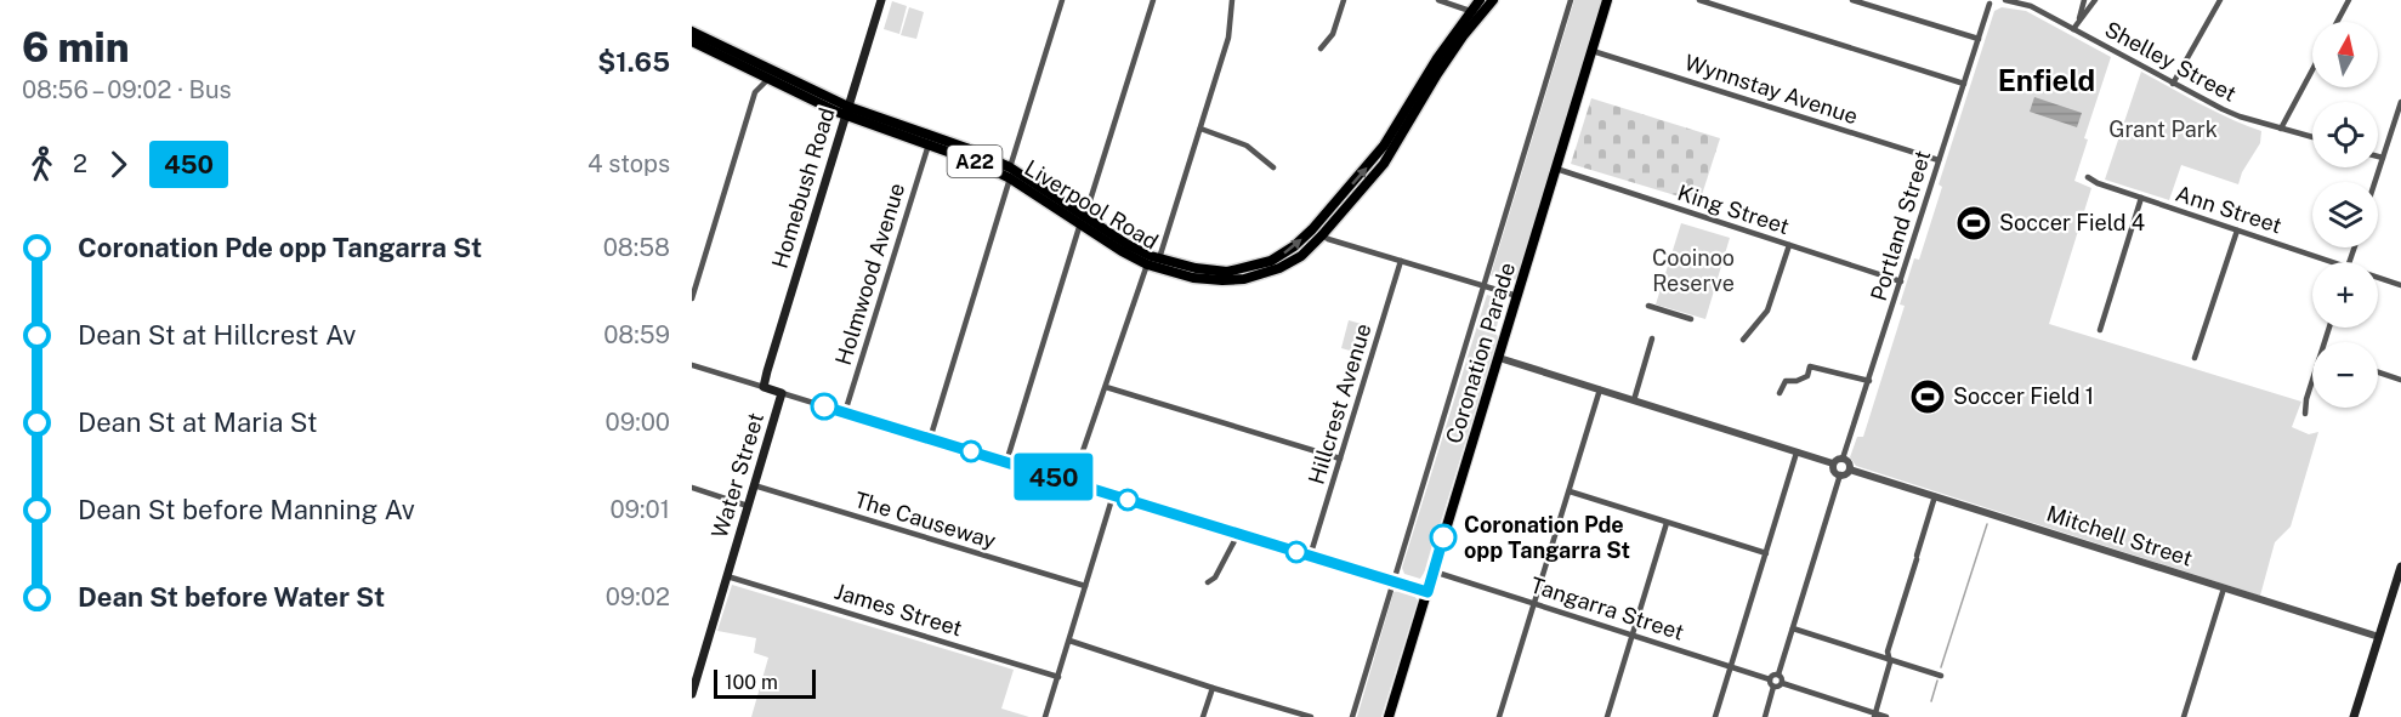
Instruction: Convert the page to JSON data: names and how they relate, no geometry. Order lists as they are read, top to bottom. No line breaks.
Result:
{"streets":{"highway":["A22","Liverpool Road"],"main road":["Homebush Road","Coronation Parade","Water Street"],"street":["Shelley Street","Wynnstay Avenue","King Street","Ann Street","Portland Street","Holmwood Avenue","Hillcrest Avenue","The Causeway","Mitchell Street","Tangarra Street","James Street"]},"crossings":[["Wynnstay Avenue","Portland Street"],["Wynnstay Avenue","Coronation Parade"],["Homebush Road","Liverpool Road"],["Liverpool Road","Holmwood Avenue"],["King Street","Portland Street"],["King Street","Coronation Parade"],["Portland Street","Mitchell Street"],["Coronation Parade","Tangarra Street"],["Water Street","The Causeway"],["Water Street","James Street"]],"districts":["Enfield"],"parks":["Grant Park","Cooinoo Reserve"],"places":{"sports":["Soccer Field 4","Soccer Field 1"],"other":["Coronation Pde opp Tangarra St"]},"lines":["bus line 450"],"scale_bar":"100 m","north":"top","page":{"heading":["6 min","08:56 – 09:02 · Bus","$1.65"],"on_map":"450","map_buttons":["+","−"],"legs":["2","450","4 stops"],"list":[{"name":"Coronation Pde opp Tangarra St","value":"08:58"},{"name":"Dean St at Hillcrest Av","value":"08:59"},{"name":"Dean St at Maria St","value":"09:00"},{"name":"Dean St before Manning Av","value":"09:01"},{"name":"Dean St before Water St","value":"09:02"}],"scale":"100 m"}}
